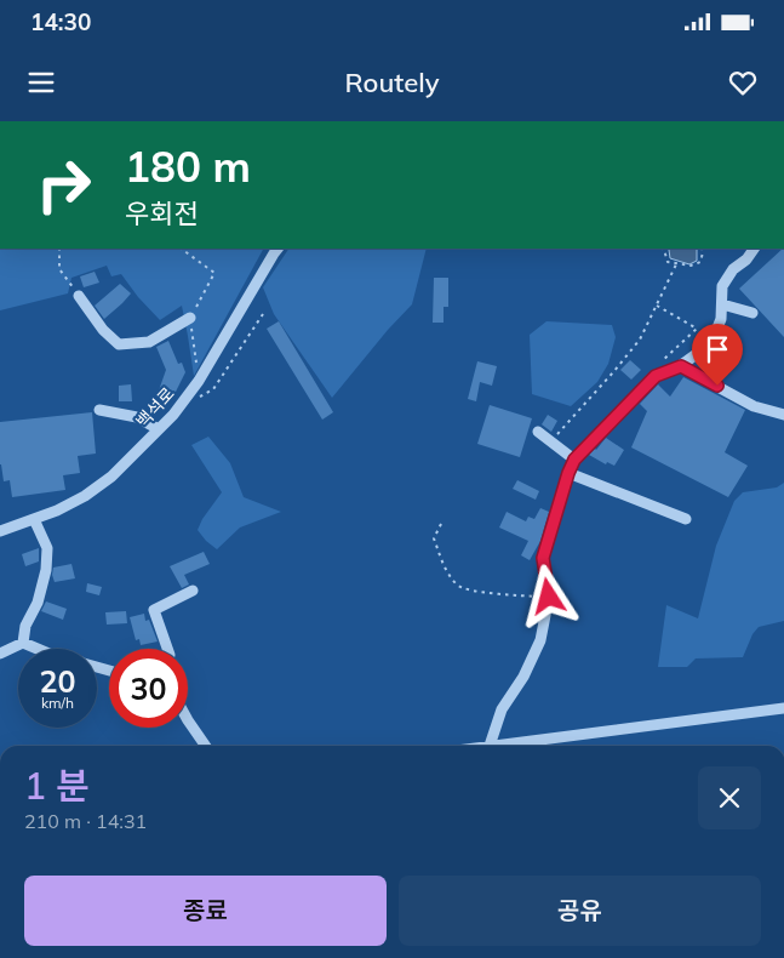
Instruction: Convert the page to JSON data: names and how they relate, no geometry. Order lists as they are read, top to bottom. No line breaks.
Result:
{"streets":{"street":["백석로"]},"page":{"status":"14:30","header":"Routely","turn":["180 m","우회전"],"speed":"20 km/h","limit":"30","heading":["1 분","210 m · 14:31"],"buttons":["종료","공유"]}}
